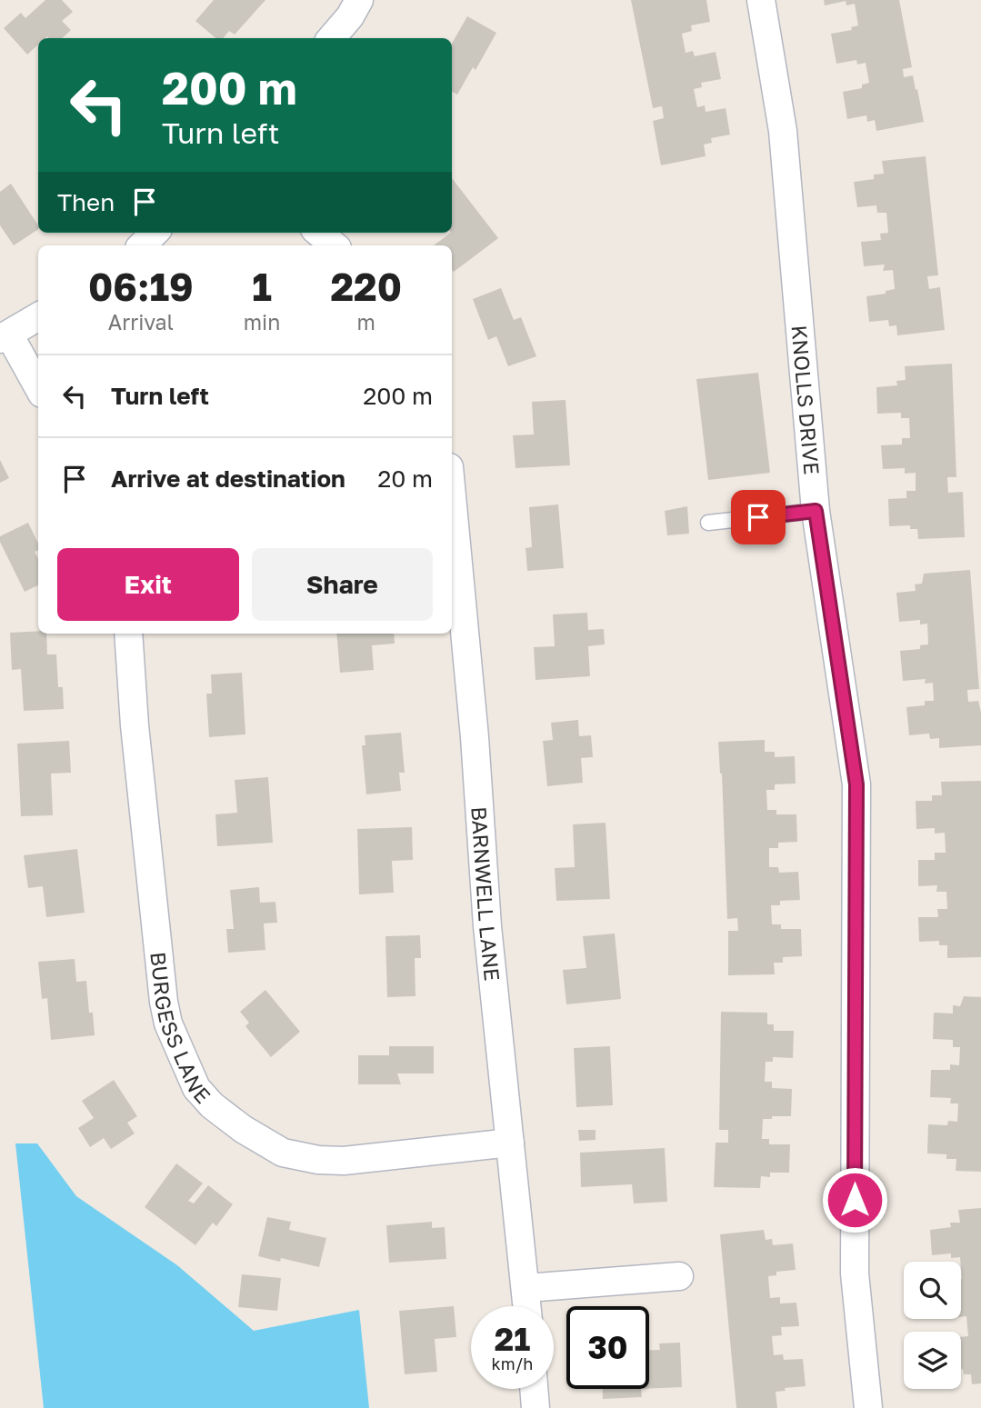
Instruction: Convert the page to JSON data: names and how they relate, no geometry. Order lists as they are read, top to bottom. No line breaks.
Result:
{"streets":{"street":["KNOLLS DRIVE","BARNWELL LANE","BURGESS LANE"]},"crossings":[["BARNWELL LANE","BURGESS LANE"]],"page":{"turn":["200 m","Turn left"],"then":"Then","eta":["06:19","Arrival","1","min","220","m"],"list":[{"name":"Turn left","value":"200 m"},{"name":"Arrive at destination","value":"20 m"}],"buttons":["Exit","Share"],"speed":"21 km/h","limit":"30"}}
